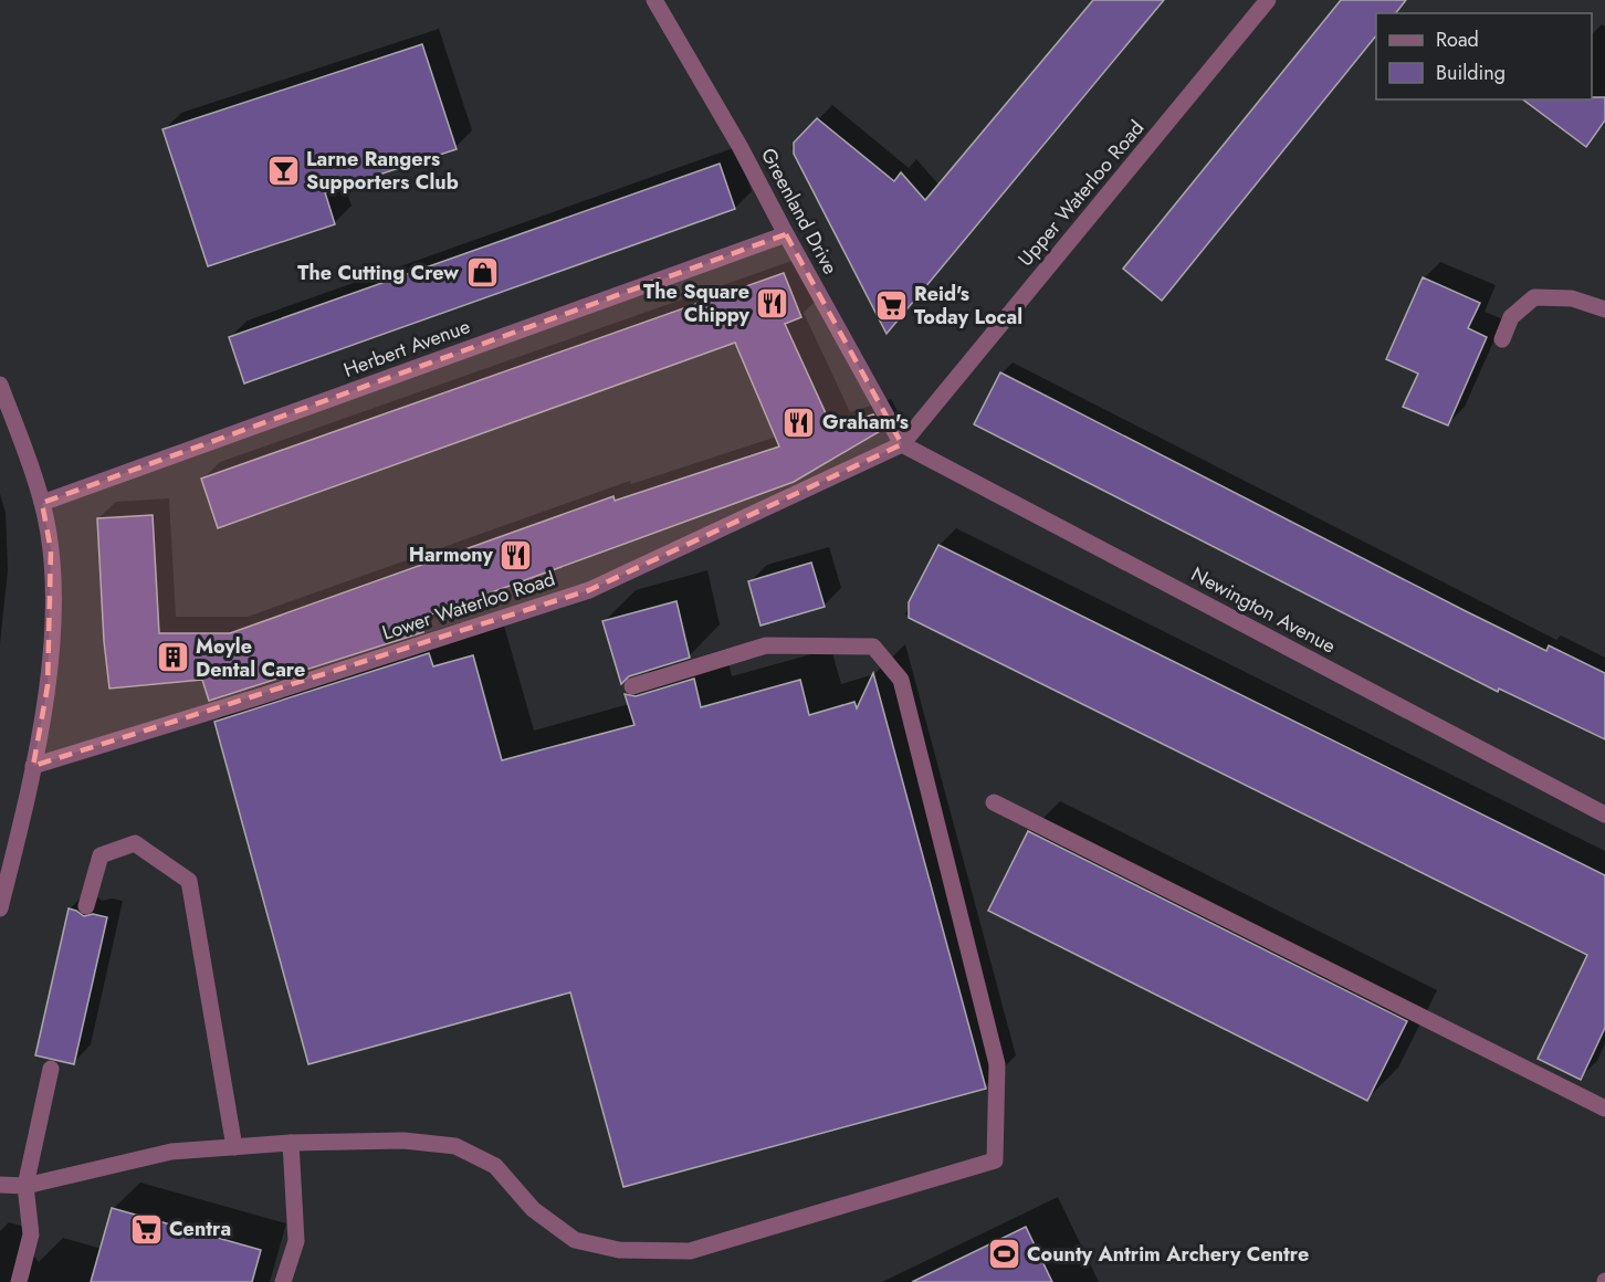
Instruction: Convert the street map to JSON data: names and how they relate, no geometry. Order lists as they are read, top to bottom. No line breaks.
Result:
{"streets":{"street":["Upper Waterloo Road","Greenland Drive","Herbert Avenue","Lower Waterloo Road","Newington Avenue"]},"crossings":[["Upper Waterloo Road","Greenland Drive"],["Upper Waterloo Road","Lower Waterloo Road"],["Upper Waterloo Road","Newington Avenue"],["Greenland Drive","Herbert Avenue"],["Greenland Drive","Lower Waterloo Road"],["Greenland Drive","Newington Avenue"],["Lower Waterloo Road","Newington Avenue"]],"places":{"bar":["Larne Rangers Supporters Club"],"shop":["The Cutting Crew"],"restaurant":["The Square Chippy","Graham's","Harmony"],"supermarket":["Reid's Today Local","Centra"],"building":["Moyle Dental Care"],"sports":["County Antrim Archery Centre"]},"legend":["Road","Building"]}
